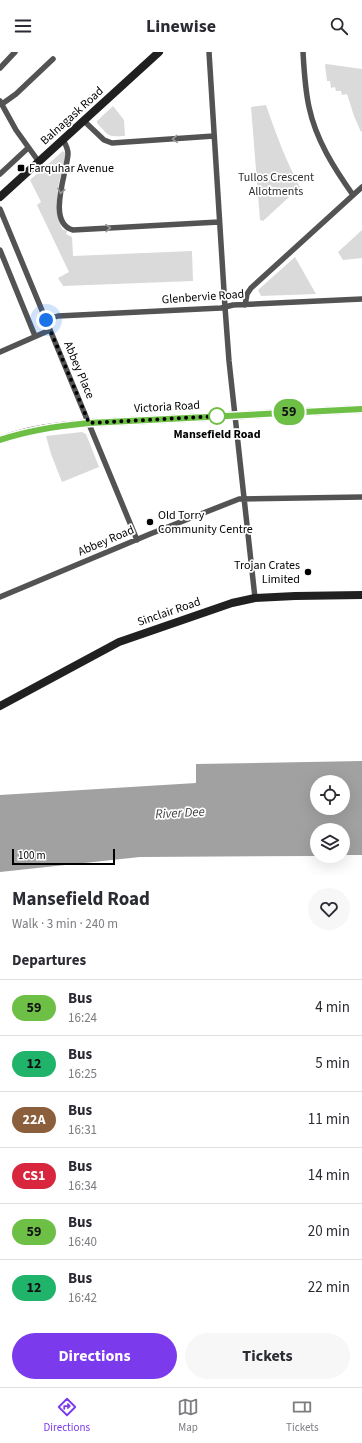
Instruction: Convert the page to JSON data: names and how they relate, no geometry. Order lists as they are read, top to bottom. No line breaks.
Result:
{"streets":{"street":["Balnagask Road","Glenbervie Road","Abbey Place","Victoria Road","Abbey Road","Sinclair Road"]},"crossings":[["Glenbervie Road","Abbey Place"],["Abbey Place","Victoria Road"],["Abbey Place","Abbey Road"]],"water":["River Dee"],"parks":["Tullos Crescent Allotments"],"places":{"transit":["Farquhar Avenue"],"other":["Mansefield Road","Old Torry Community Centre","Trojan Crates Limited"]},"lines":["bus line 59"],"scale_bar":"100 m","page":{"header":"Linewise","on_map":"59","scale":"100 m","heading":[["Mansefield Road","Walk · 3 min · 240 m"],"Departures"],"list":[{"mark":"59","name":"Bus","note":"16:24","value":"4 min"},{"mark":"12","name":"Bus","note":"16:25","value":"5 min"},{"mark":"22A","name":"Bus","note":"16:31","value":"11 min"},{"mark":"CS1","name":"Bus","note":"16:34","value":"14 min"},{"mark":"59","name":"Bus","note":"16:40","value":"20 min"},{"mark":"12","name":"Bus","note":"16:42","value":"22 min"}],"buttons":["Directions","Tickets"],"tabs":["Directions","Map","Tickets"]}}
